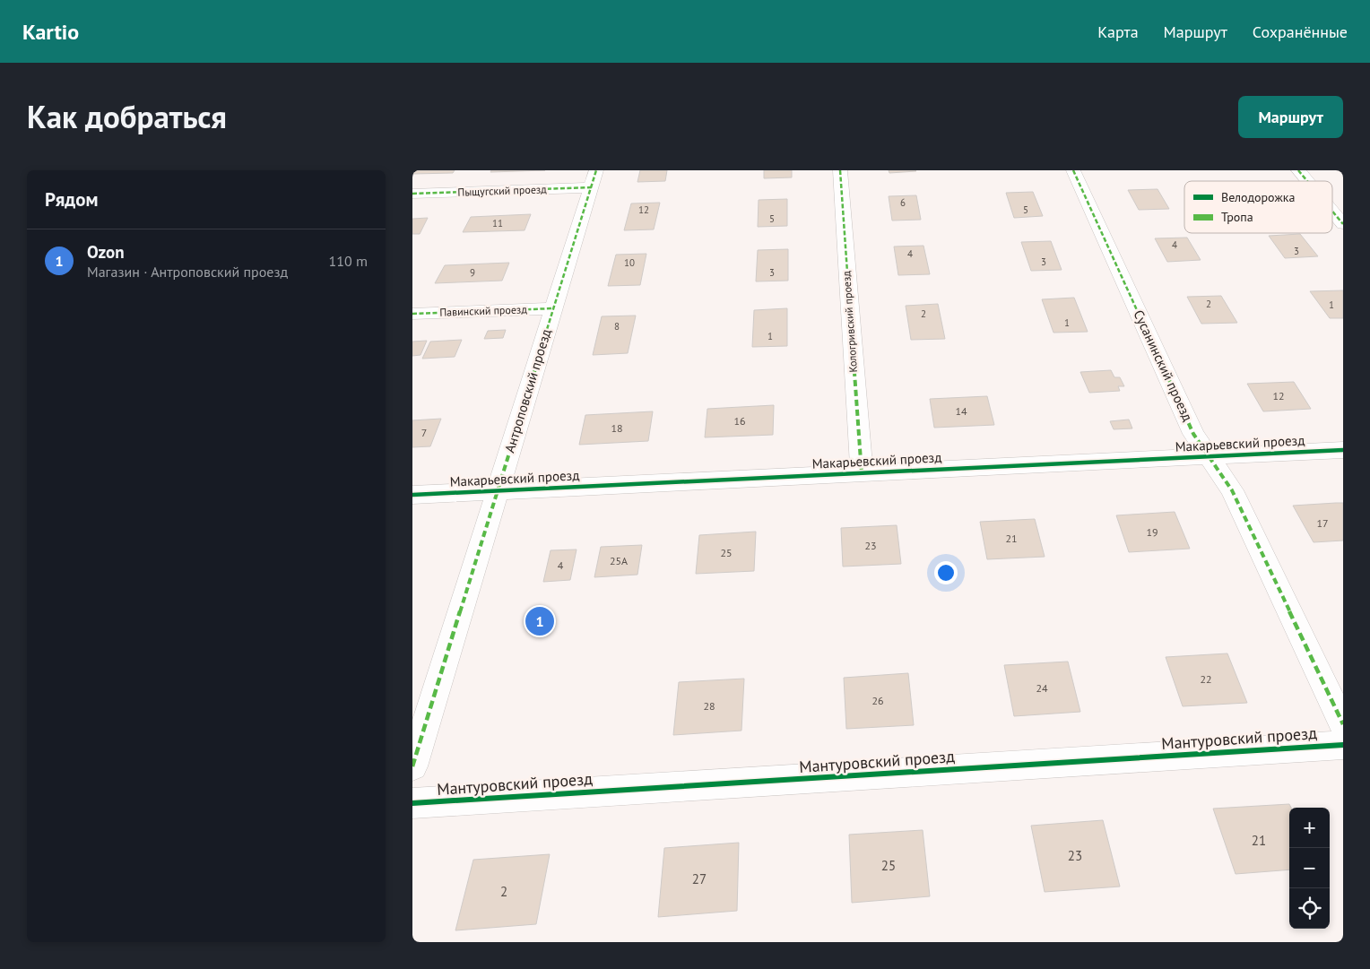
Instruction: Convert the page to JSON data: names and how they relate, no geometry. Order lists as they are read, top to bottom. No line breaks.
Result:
{"streets":{"street":["Пыщугский проезд","Павинский проезд","Кологривский проезд","Сусанинский проезд","Антроповский проезд","Макарьевский проезд","Мантуровский проезд"]},"crossings":[["Пыщугский проезд","Антроповский проезд"],["Павинский проезд","Антроповский проезд"],["Кологривский проезд","Макарьевский проезд"],["Сусанинский проезд","Макарьевский проезд"],["Антроповский проезд","Макарьевский проезд"]],"house_numbers":["6","12","5","5","11","4","3","4","3","10","9","3","2","1","2","1","8","1","12","14","16","18","7","17","19","21","23","25","25А","4","22","24","26","28","21","23","25","27","2"],"legend":["Велодорожка","Тропа"],"page":{"header":"Kartio","nav":["Карта","Маршрут","Сохранённые"],"title":"Как добраться","buttons":"Маршрут","heading":"Рядом","list":[{"mark":"1","name":"Ozon","note":"Магазин · Антроповский проезд","value":"110 m"}],"pins":"1","map_buttons":["+","−"]}}
